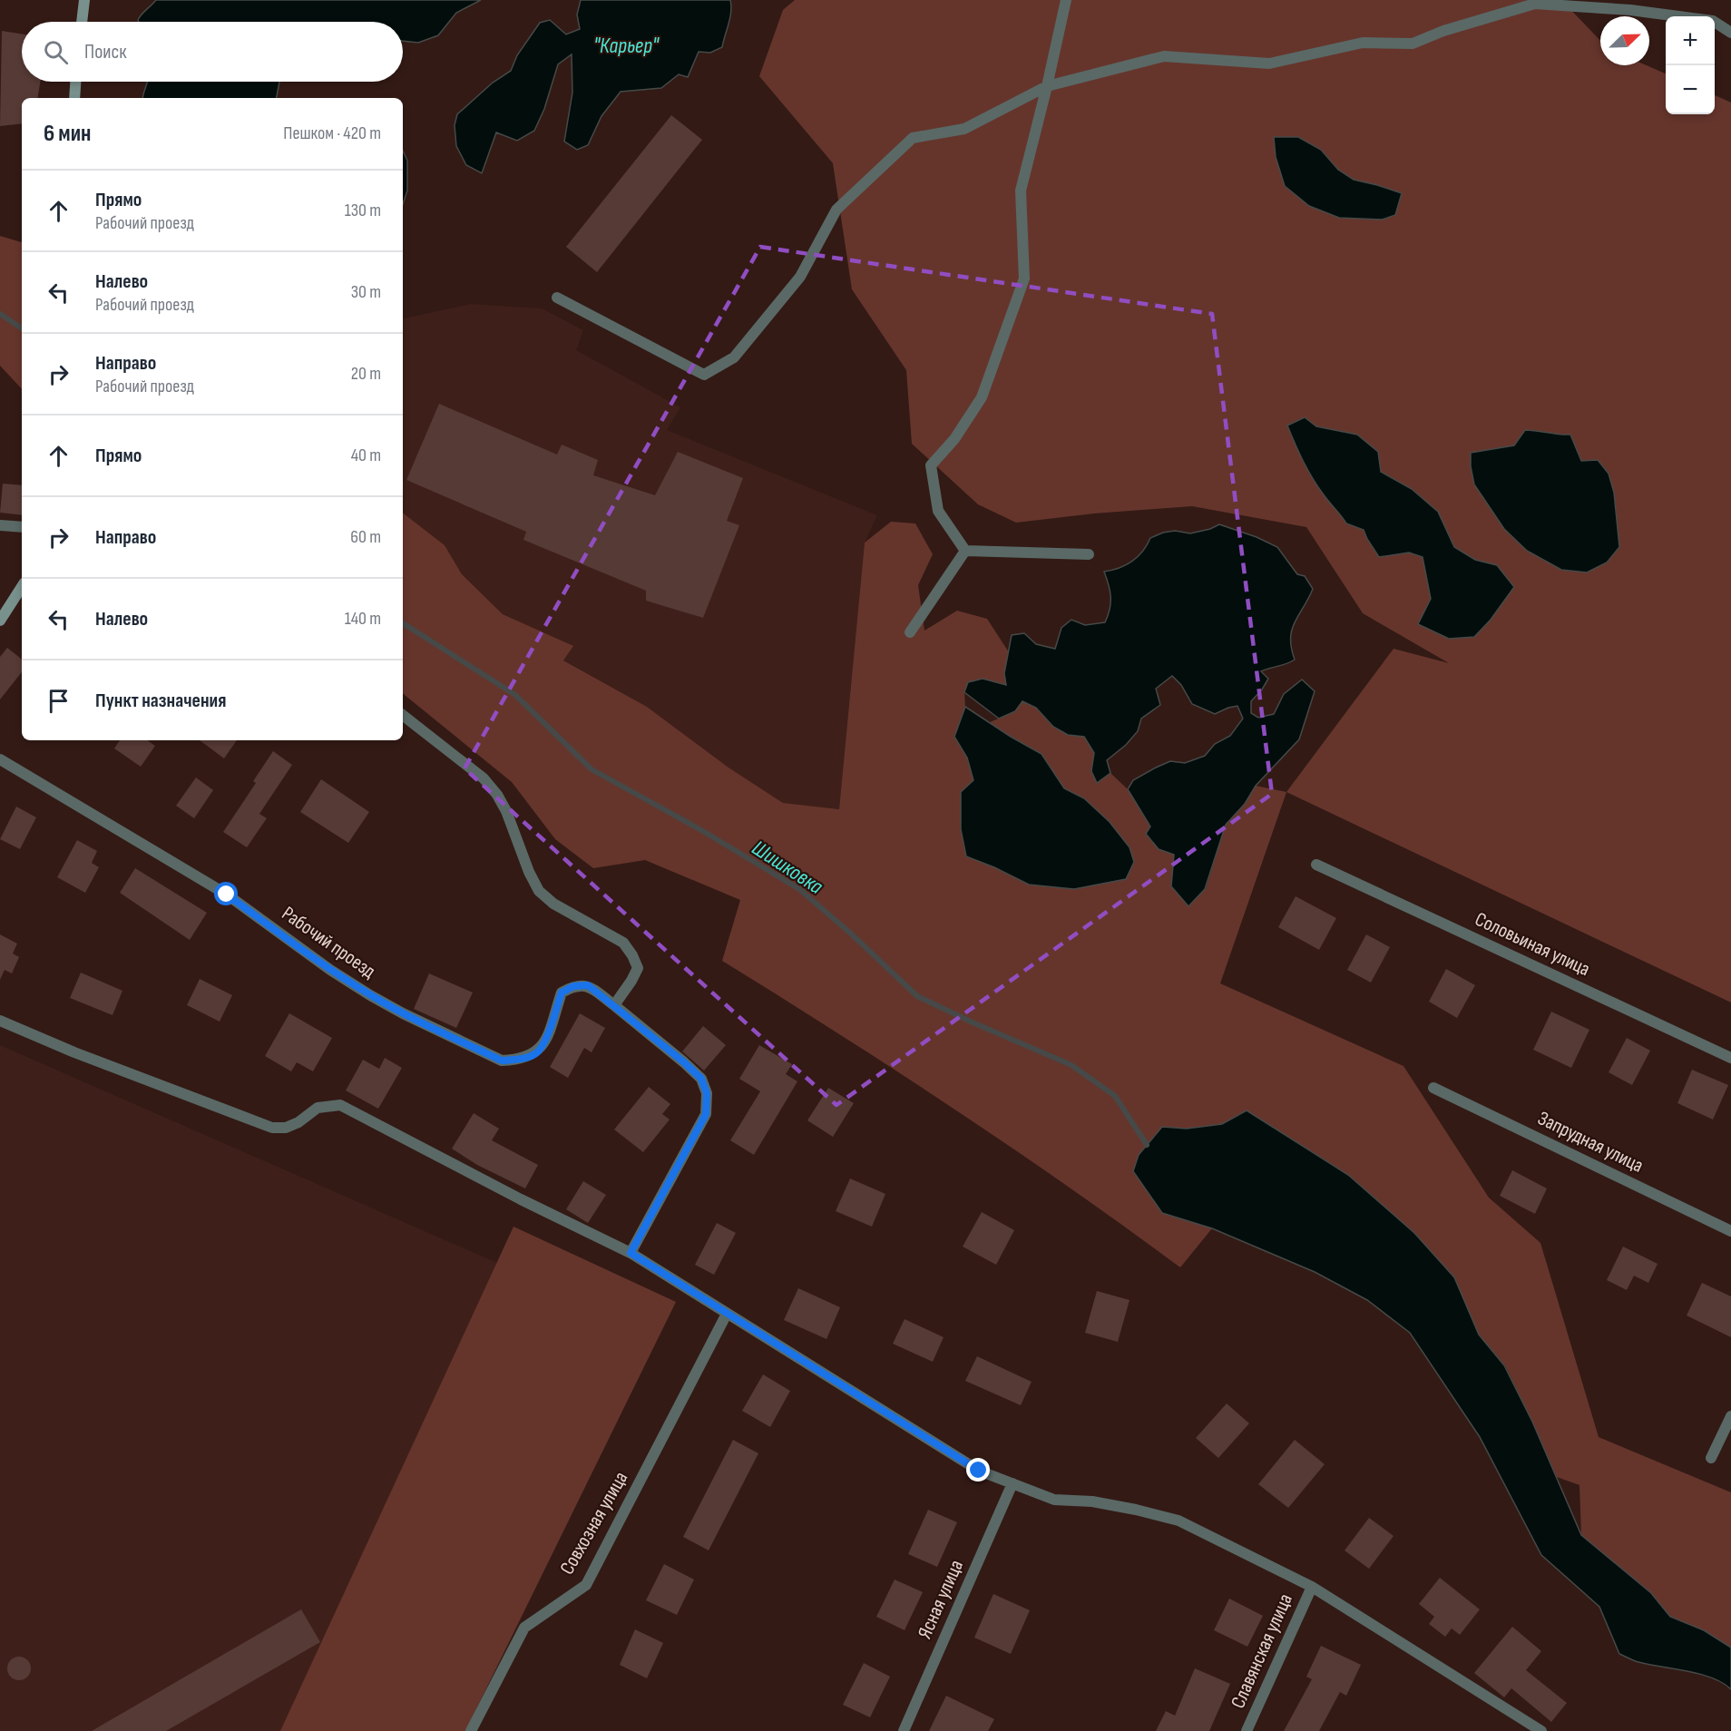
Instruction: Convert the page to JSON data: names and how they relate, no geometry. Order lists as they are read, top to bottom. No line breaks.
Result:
{"streets":{"street":["Рабочий проезд","Соловьиная улица","Запрудная улица","Совхозная улица","Ясная улица","Славянская улица"]},"water":["\"Карьер\"","Шишковка"],"north":"top right","page":{"map_buttons":["+","−"],"search":"Поиск","heading":["6 мин","Пешком · 420 m"],"list":[["Прямо","Рабочий проезд","130 m"],["Налево","Рабочий проезд","30 m"],["Направо","Рабочий проезд","20 m"],["Прямо","40 m"],["Направо","60 m"],["Налево","140 m"],"Пункт назначения"]}}
